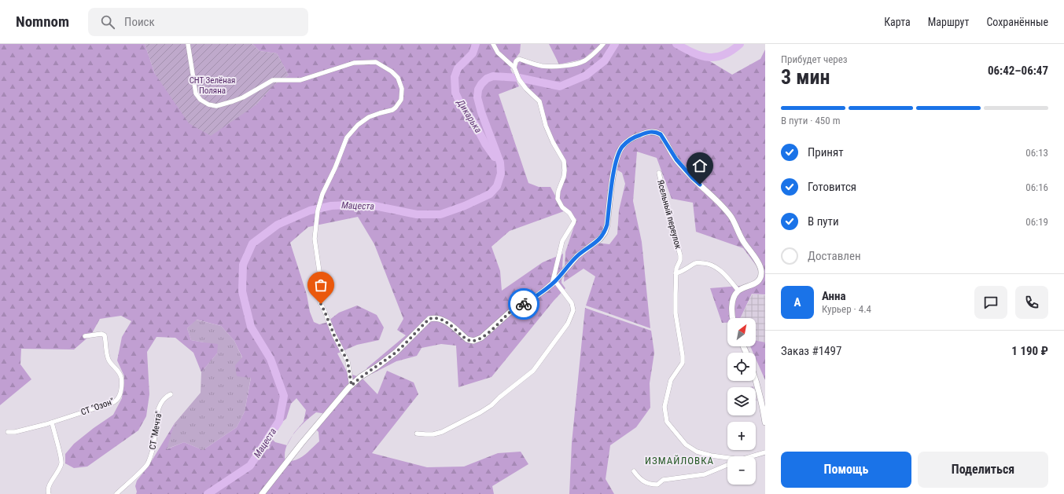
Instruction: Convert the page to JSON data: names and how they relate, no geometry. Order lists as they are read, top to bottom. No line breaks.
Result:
{"streets":{"street":["Ясельный переулок","СТ \"Озон\"","СТ \"Мечта\""]},"districts":["ИЗМАЙЛОВКА"],"water":["Дикарька","Мацеста"],"parks":["СНТ Зелёная Поляна"],"north":"top right","page":{"header":"Nomnom","search":"Поиск","nav":["Карта","Маршрут","Сохранённые"],"heading":["3 мин","Прибудет через","06:42–06:47"],"panel":["Анна","Курьер · 4.4","Заказ #1497","1 190 ₽"],"bar":"В пути · 450 m","list":[["Принят","06:13"],["Готовится","06:16"],["В пути","06:19"],"Доставлен"],"round":"А","map_buttons":["+","−"],"buttons":["Помощь","Поделиться"]}}
